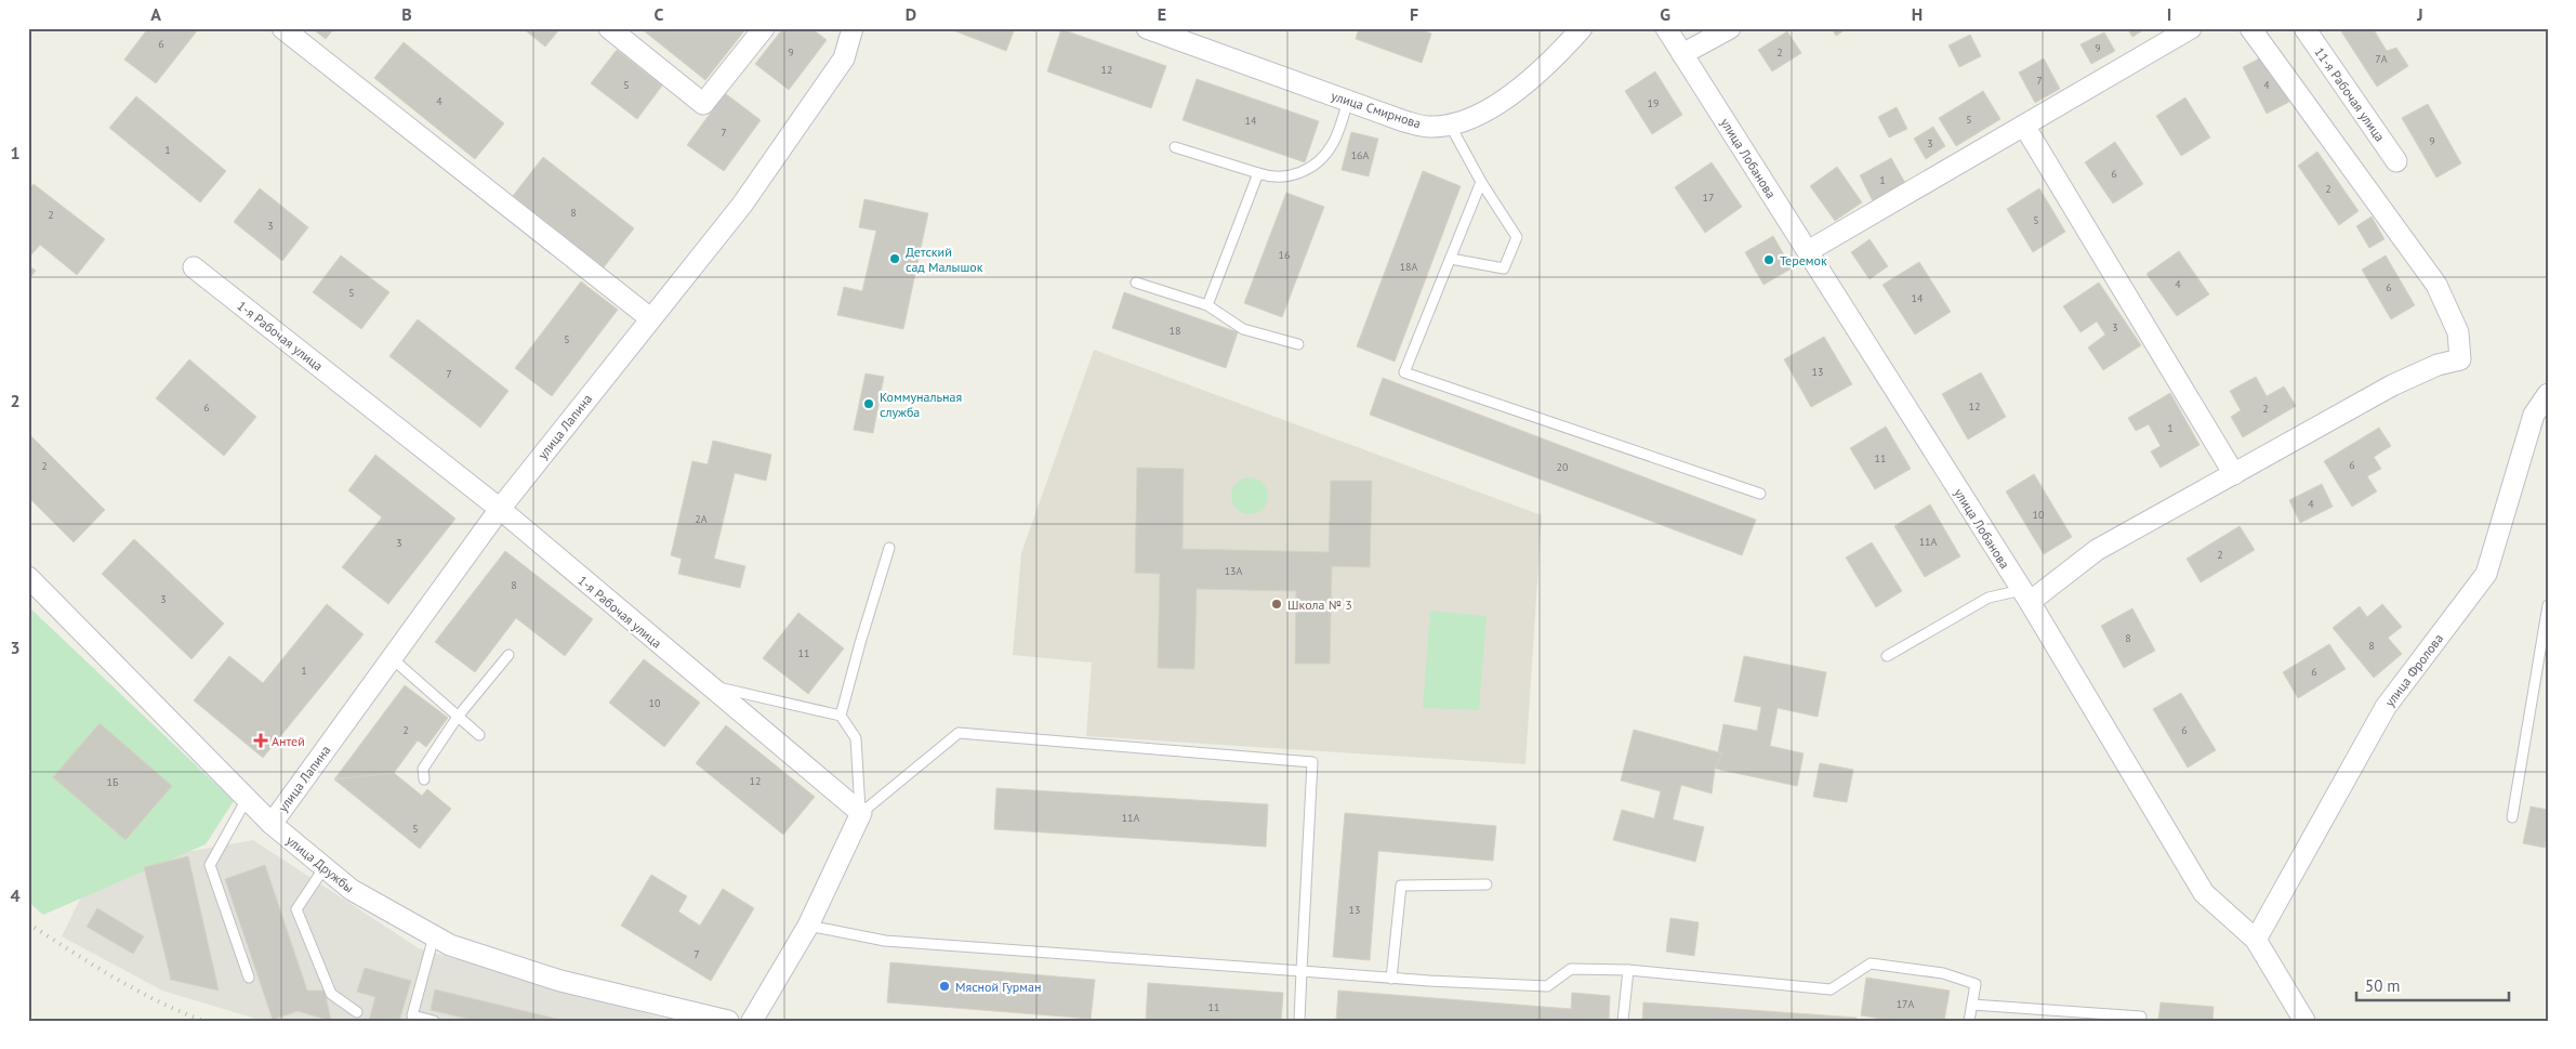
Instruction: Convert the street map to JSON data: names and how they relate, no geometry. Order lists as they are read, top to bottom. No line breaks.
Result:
{"streets":{"street":["11-я Рабочая улица","улица Смирнова","улица Лобанова","1-я Рабочая улица","улица Лапина","улица Фролова","улица Дружбы"]},"crossings":[["улица Лобанова","улица Фролова"],["1-я Рабочая улица","улица Лапина"],["улица Лапина","улица Дружбы"]],"places":{"other":["Детский сад Малышок","Теремок","Коммунальная служба","Школа № 3","Мясной Гурман"],"health":["Антей"]},"house_numbers":["6","9","9","2","7А","12","7","5","4","4","19","5","14","7","9","3","1","16А","6","1","2","17","8","2","5","3","16","18А","4","6","5","14","3","18","5","13","7","12","6","2","1","11","6","2","20","4","10","2А","11А","3","2","13А","8","3","8","8","11","1","6","10","2","6","12","1Б","11А","5","13","7","17А","11"],"scale_bar":"50 m","grid":{"columns":["A","B","C","D","E","F","G","H","I","J"],"rows":["1","2","3","4"]}}
